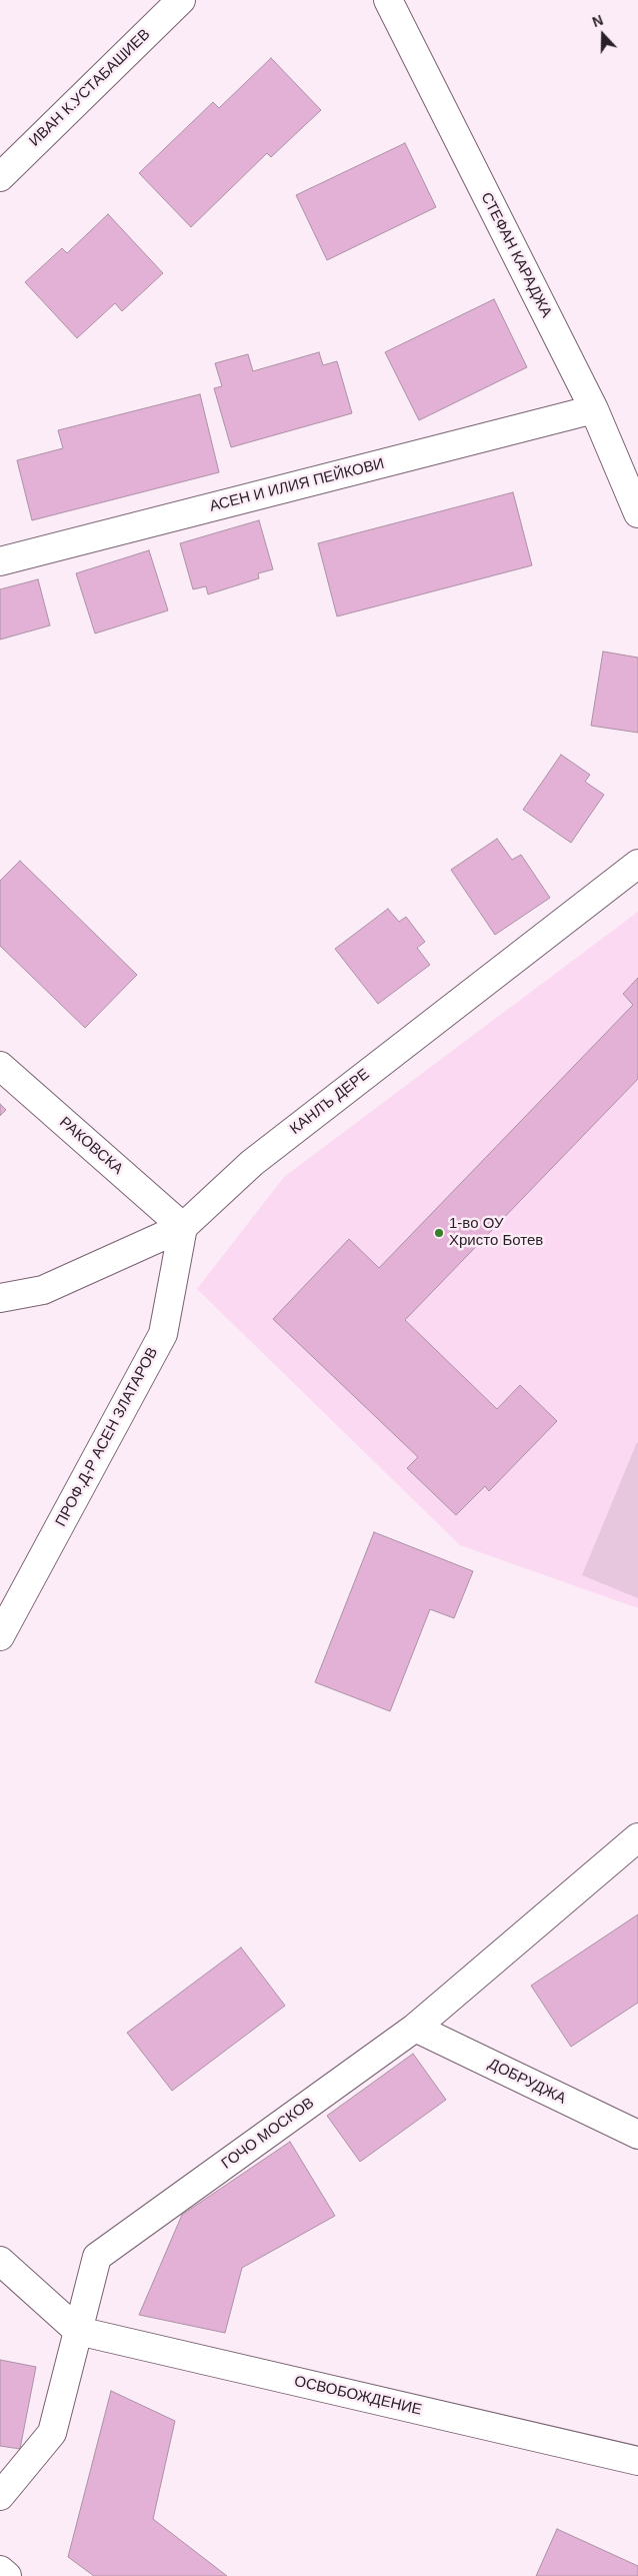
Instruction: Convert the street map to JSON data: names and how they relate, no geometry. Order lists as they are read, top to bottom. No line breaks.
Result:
{"streets":{"street":["ИВАН К.УСТАБАШИЕВ","СТЕФАН КАРАДЖА","АСЕН И ИЛИЯ ПЕЙКОВИ","КАНЛЪ ДЕРЕ","РАКОВСКА","ПРОФ.Д-Р АСЕН ЗЛАТАРОВ","ДОБРУДЖА","ГОЧО МОСКОВ","ОСВОБОЖДЕНИЕ"]},"crossings":[["СТЕФАН КАРАДЖА","АСЕН И ИЛИЯ ПЕЙКОВИ"],["КАНЛЪ ДЕРЕ","РАКОВСКА"],["КАНЛЪ ДЕРЕ","ПРОФ.Д-Р АСЕН ЗЛАТАРОВ"],["РАКОВСКА","ПРОФ.Д-Р АСЕН ЗЛАТАРОВ"],["ДОБРУДЖА","ГОЧО МОСКОВ"],["ГОЧО МОСКОВ","ОСВОБОЖДЕНИЕ"]],"places":["1-во ОУ Христо Ботев"],"north":"top"}
